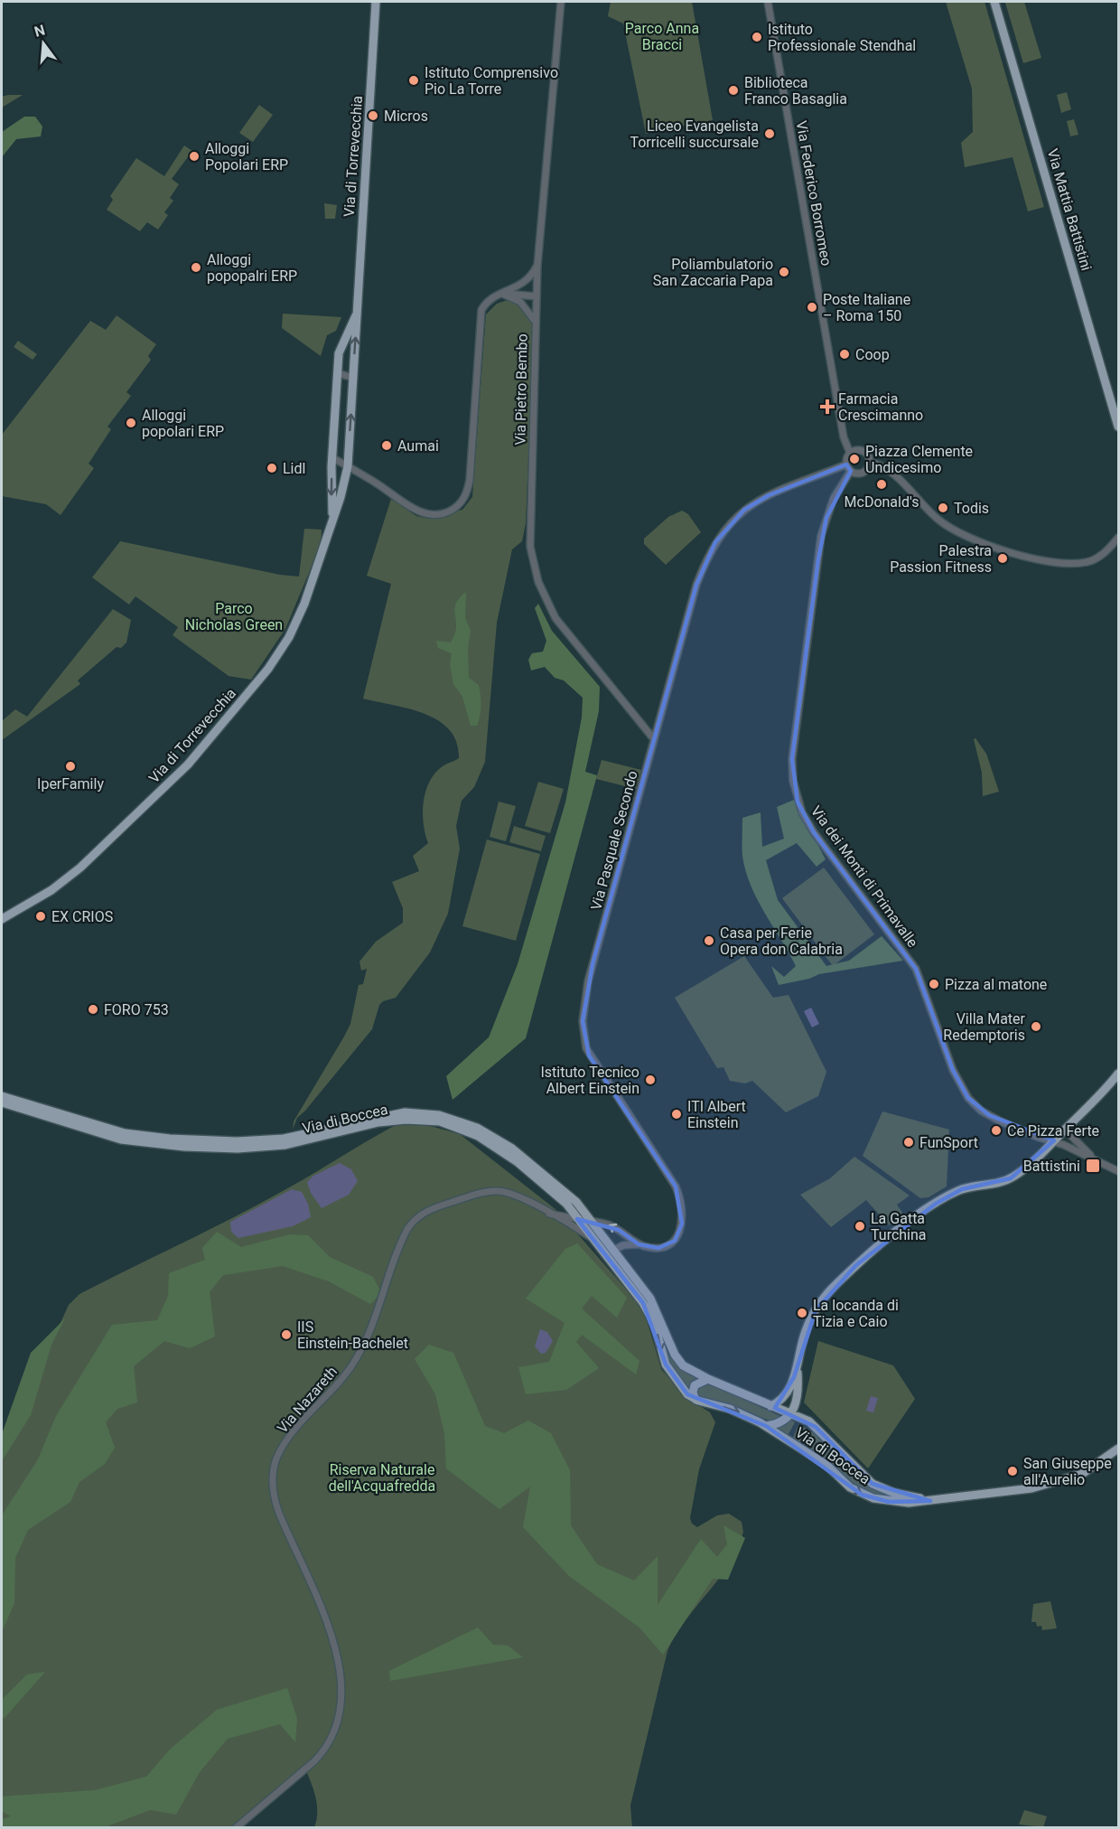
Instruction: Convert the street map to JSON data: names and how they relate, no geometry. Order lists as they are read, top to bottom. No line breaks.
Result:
{"streets":{"main road":["Via di Torrevecchia","Via Mattia Battistini","Via di Boccea"],"street":["Via Federico Borromeo","Via Pietro Bembo","Via Pasquale Secondo","Via dei Monti di Primavalle","Via Nazareth"]},"crossings":[["Via Federico Borromeo","Via Pasquale Secondo"],["Via Federico Borromeo","Via dei Monti di Primavalle"],["Via Pietro Bembo","Via Pasquale Secondo"],["Via Pasquale Secondo","Via dei Monti di Primavalle"],["Via Pasquale Secondo","Via di Boccea"],["Via di Boccea","Via Nazareth"]],"parks":["Parco Anna Bracci","Parco Nicholas Green","Riserva Naturale dell'Acquafredda"],"places":{"other":["Istituto Professionale Stendhal","Istituto Comprensivo Pio La Torre","Biblioteca Franco Basaglia","Micros","Liceo Evangelista Torricelli succursale","Alloggi Popolari ERP","Alloggi popopalri ERP","Poliambulatorio San Zaccaria Papa","Poste Italiane – Roma 150","Coop","Alloggi popolari ERP","Aumai","Piazza Clemente Undicesimo","Lidl","McDonald's","Todis","Palestra Passion Fitness","IperFamily","EX CRIOS","Casa per Ferie Opera don Calabria","Pizza al matone","FORO 753","Villa Mater Redemptoris","Istituto Tecnico Albert Einstein","ITI Albert Einstein","Ce Pizza Ferte","FunSport","La Gatta Turchina","La locanda di Tizia e Caio","IIS Einstein-Bachelet","San Giuseppe all'Aurelio"],"health":["Farmacia Crescimanno"],"transit":["Battistini"]},"north":"top"}
